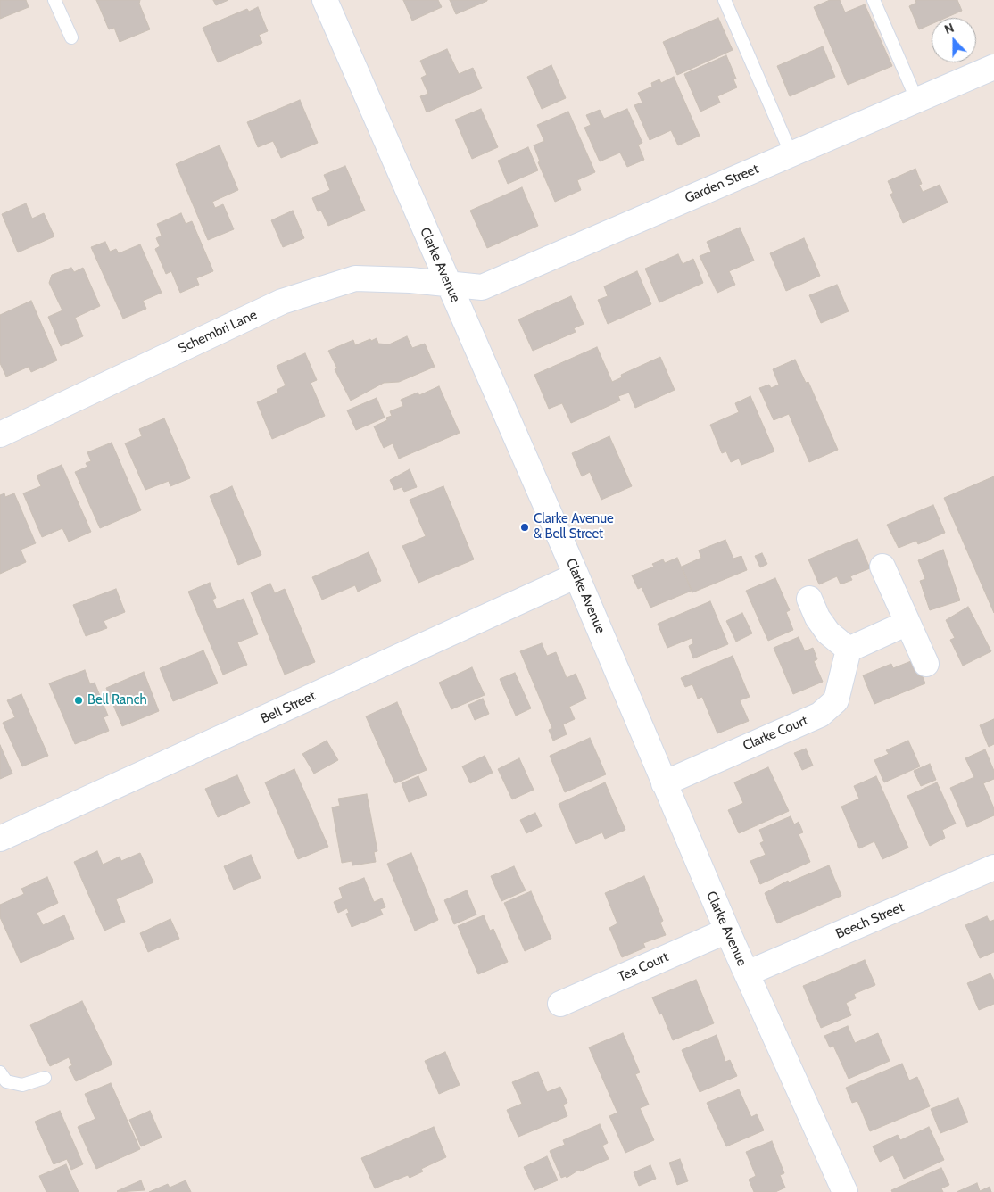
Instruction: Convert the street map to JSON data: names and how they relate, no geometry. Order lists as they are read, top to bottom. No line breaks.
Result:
{"streets":{"street":["Garden Street","Clarke Avenue","Schembri Lane","Bell Street","Clarke Court","Beech Street","Tea Court"]},"crossings":[["Garden Street","Clarke Avenue"],["Garden Street","Schembri Lane"],["Clarke Avenue","Schembri Lane"],["Clarke Avenue","Bell Street"],["Clarke Avenue","Clarke Court"],["Clarke Avenue","Beech Street"],["Clarke Avenue","Tea Court"]],"places":["Clarke Avenue & Bell Street","Bell Ranch"],"north":"top"}
